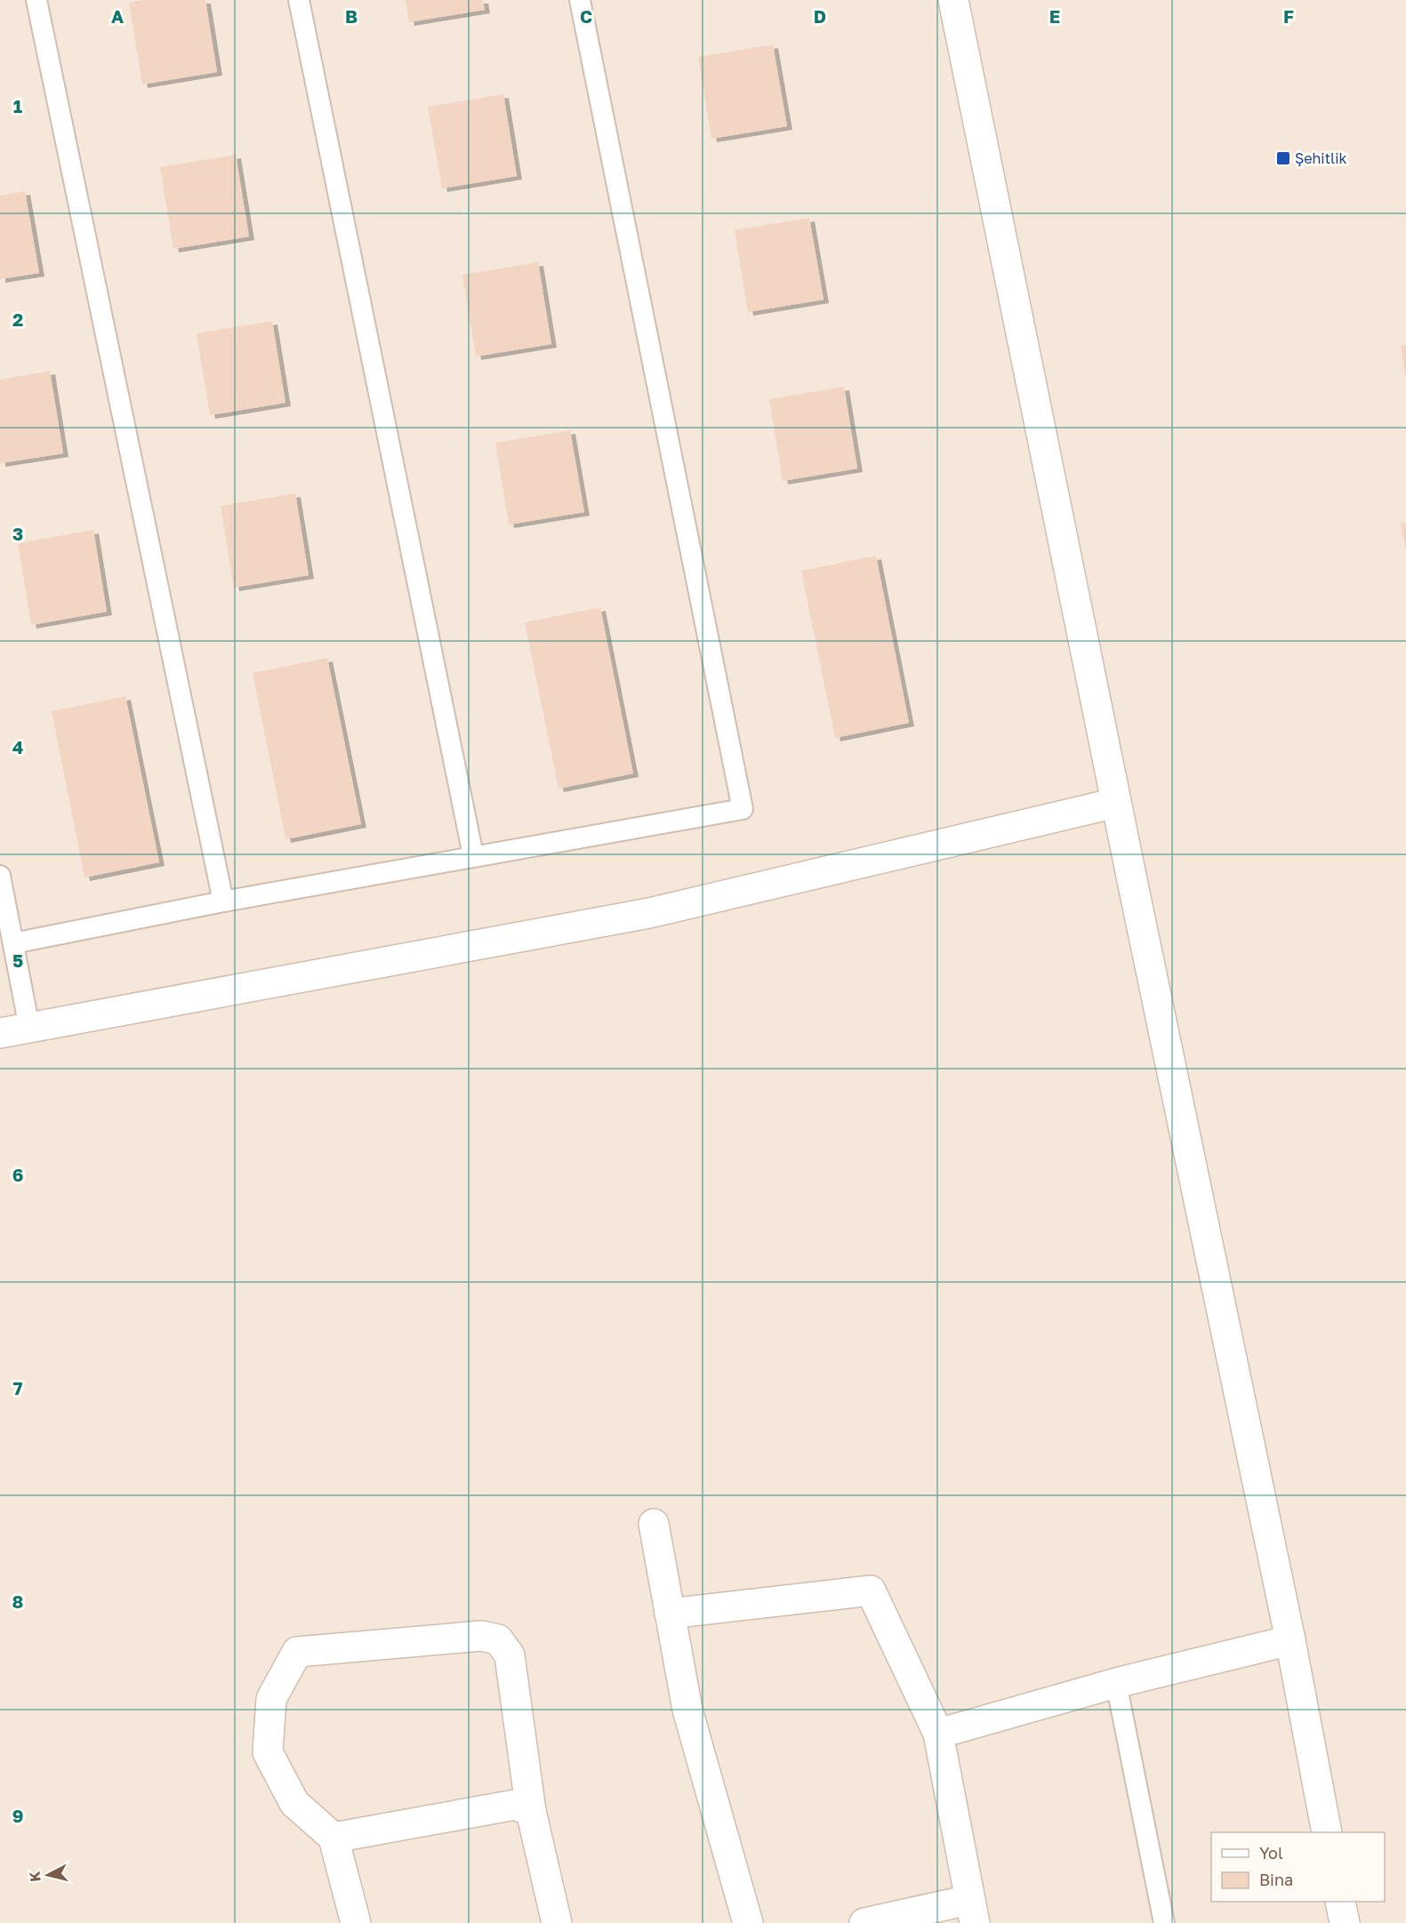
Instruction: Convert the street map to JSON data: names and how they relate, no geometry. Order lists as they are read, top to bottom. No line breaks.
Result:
{"places":{"transit":["Şehitlik"]},"legend":["Yol","Bina"],"north":"left","grid":{"columns":["A","B","C","D","E","F"],"rows":["1","2","3","4","5","6","7","8","9"]}}
